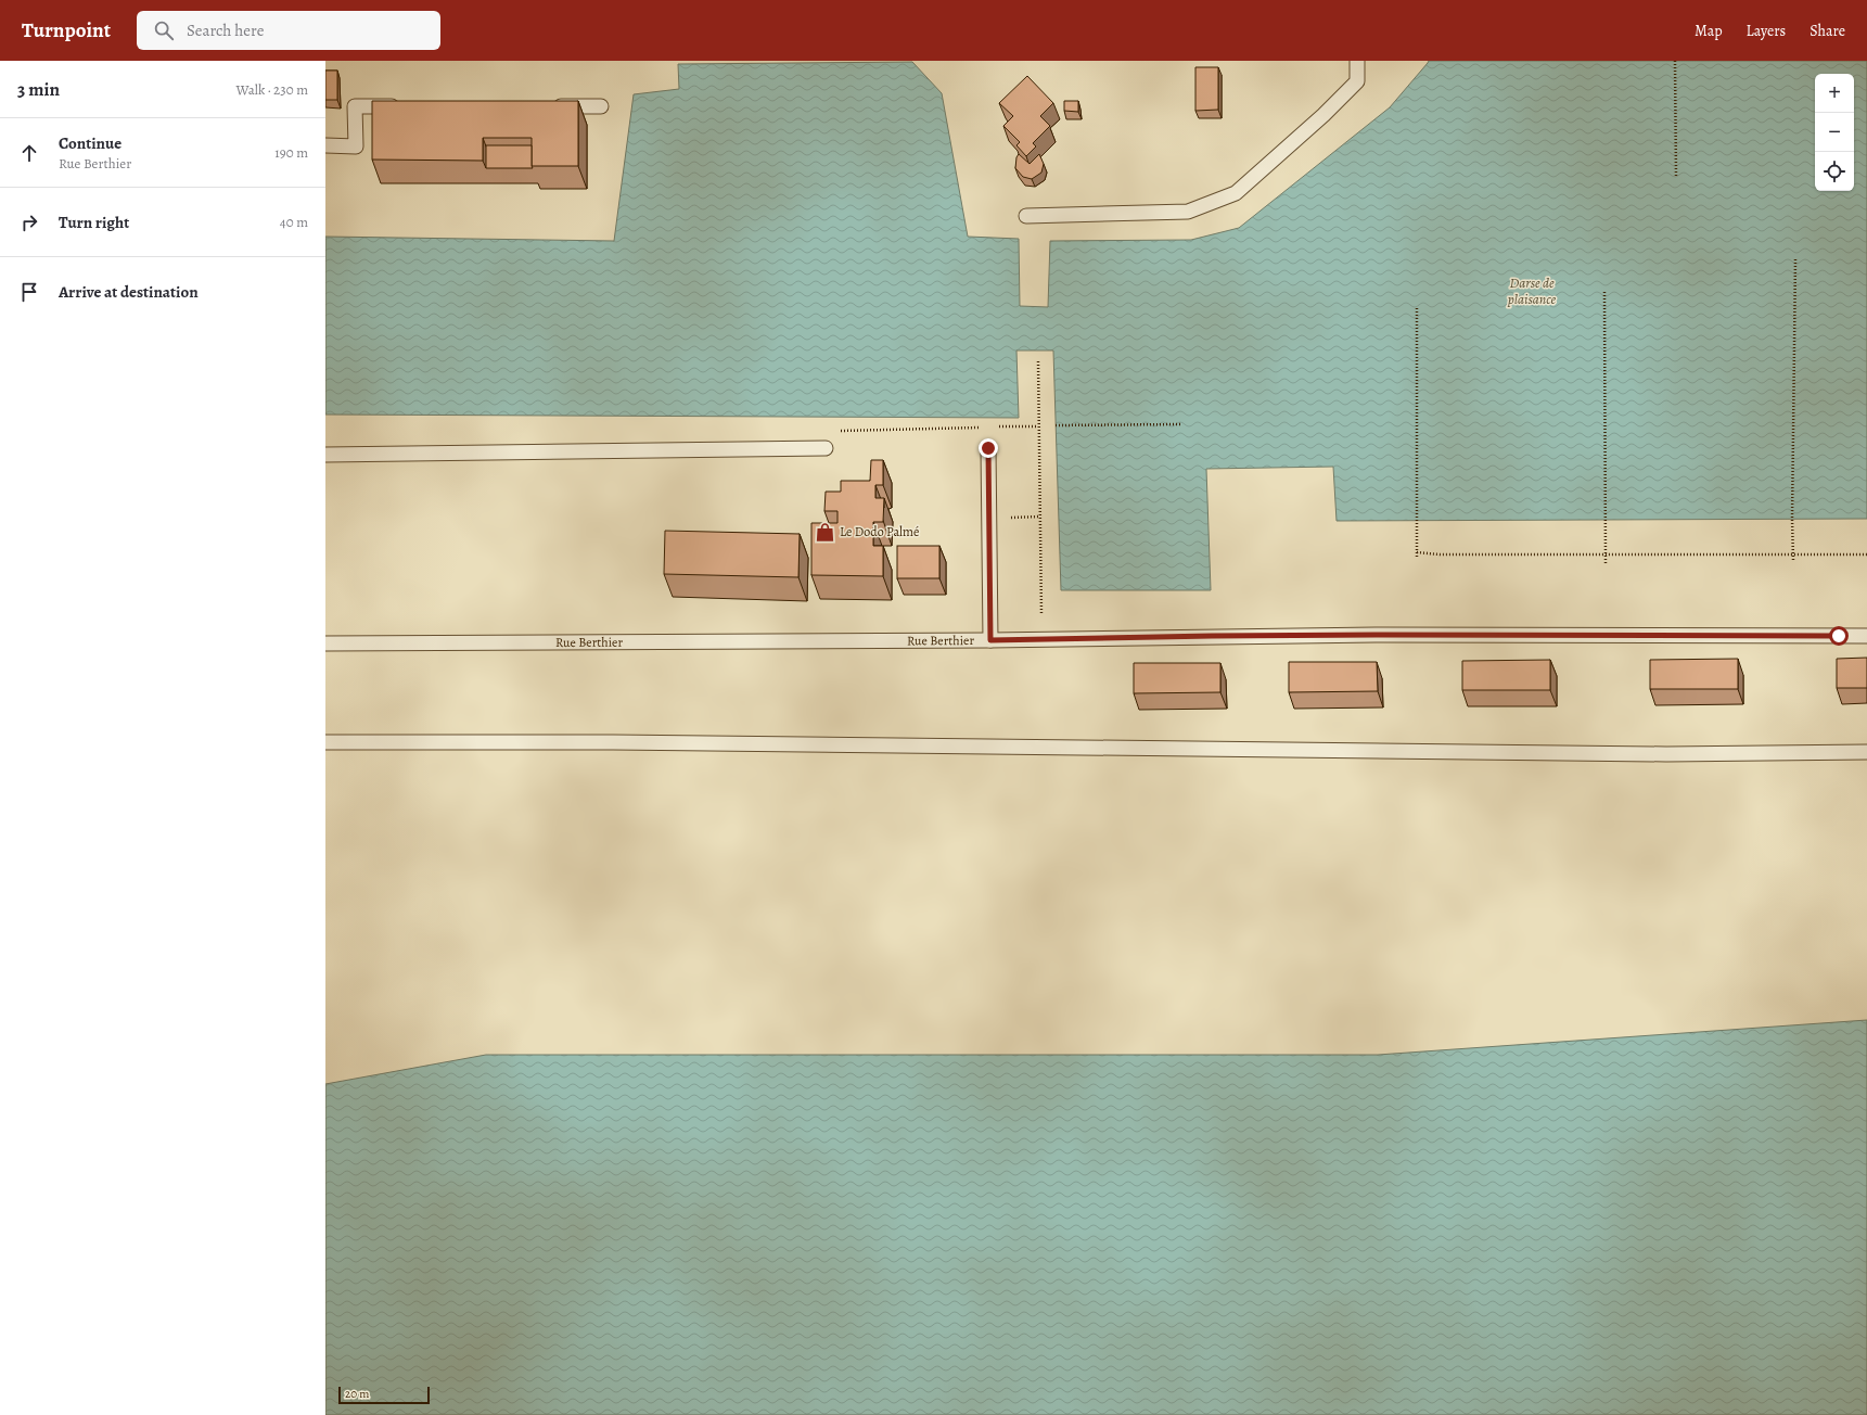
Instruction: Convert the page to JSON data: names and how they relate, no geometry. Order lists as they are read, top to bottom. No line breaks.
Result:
{"streets":{"lane":["Rue Berthier"]},"water":["Darse de plaisance"],"places":{"shop":["Le Dodo Palmé"]},"scale_bar":"20 m","page":{"header":"Turnpoint","search":"Search here","nav":["Map","Layers","Share"],"heading":["3 min","Walk · 230 m"],"map_buttons":["+","−"],"list":[["Continue","Rue Berthier","190 m"],["Turn right","40 m"],"Arrive at destination"],"scale":"20 m"}}
